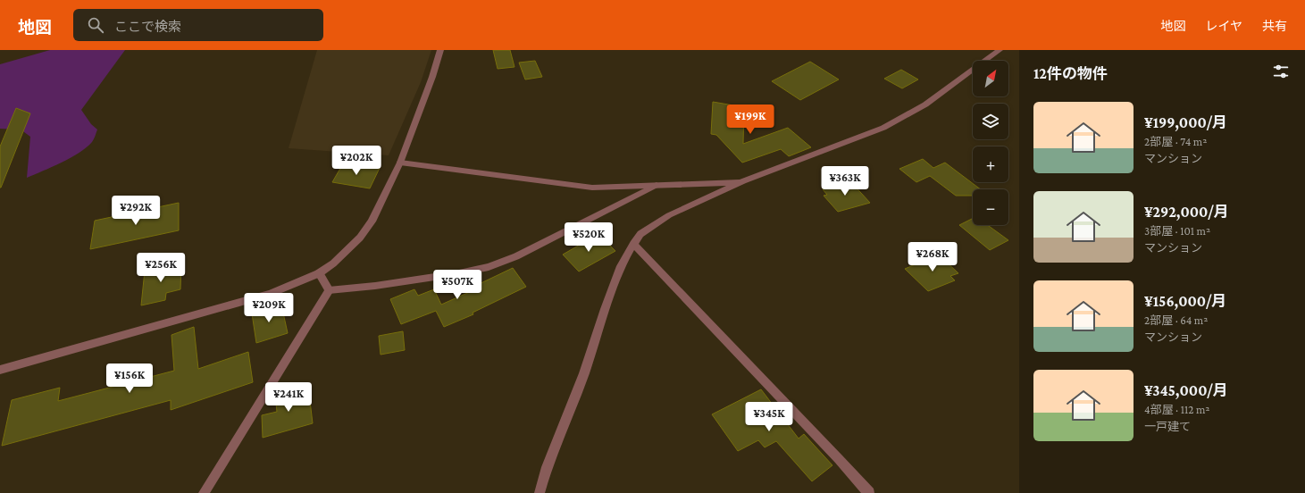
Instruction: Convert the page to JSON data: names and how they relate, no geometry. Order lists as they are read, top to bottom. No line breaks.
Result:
{"north":"top right","page":{"header":"地図","search":"ここで検索","nav":["地図","レイヤ","共有"],"heading":"12件の物件","map_buttons":["+","−"],"list":[{"name":"¥199,000/月","note":"2部屋 · 74 m² · マンション"},{"name":"¥292,000/月","note":"3部屋 · 101 m² · マンション"},{"name":"¥156,000/月","note":"2部屋 · 64 m² · マンション"},{"name":"¥345,000/月","note":"4部屋 · 112 m² · 一戸建て"}],"price":["¥199K","¥202K","¥363K","¥292K","¥520K","¥268K","¥256K","¥507K","¥209K","¥156K","¥241K","¥345K"]}}
